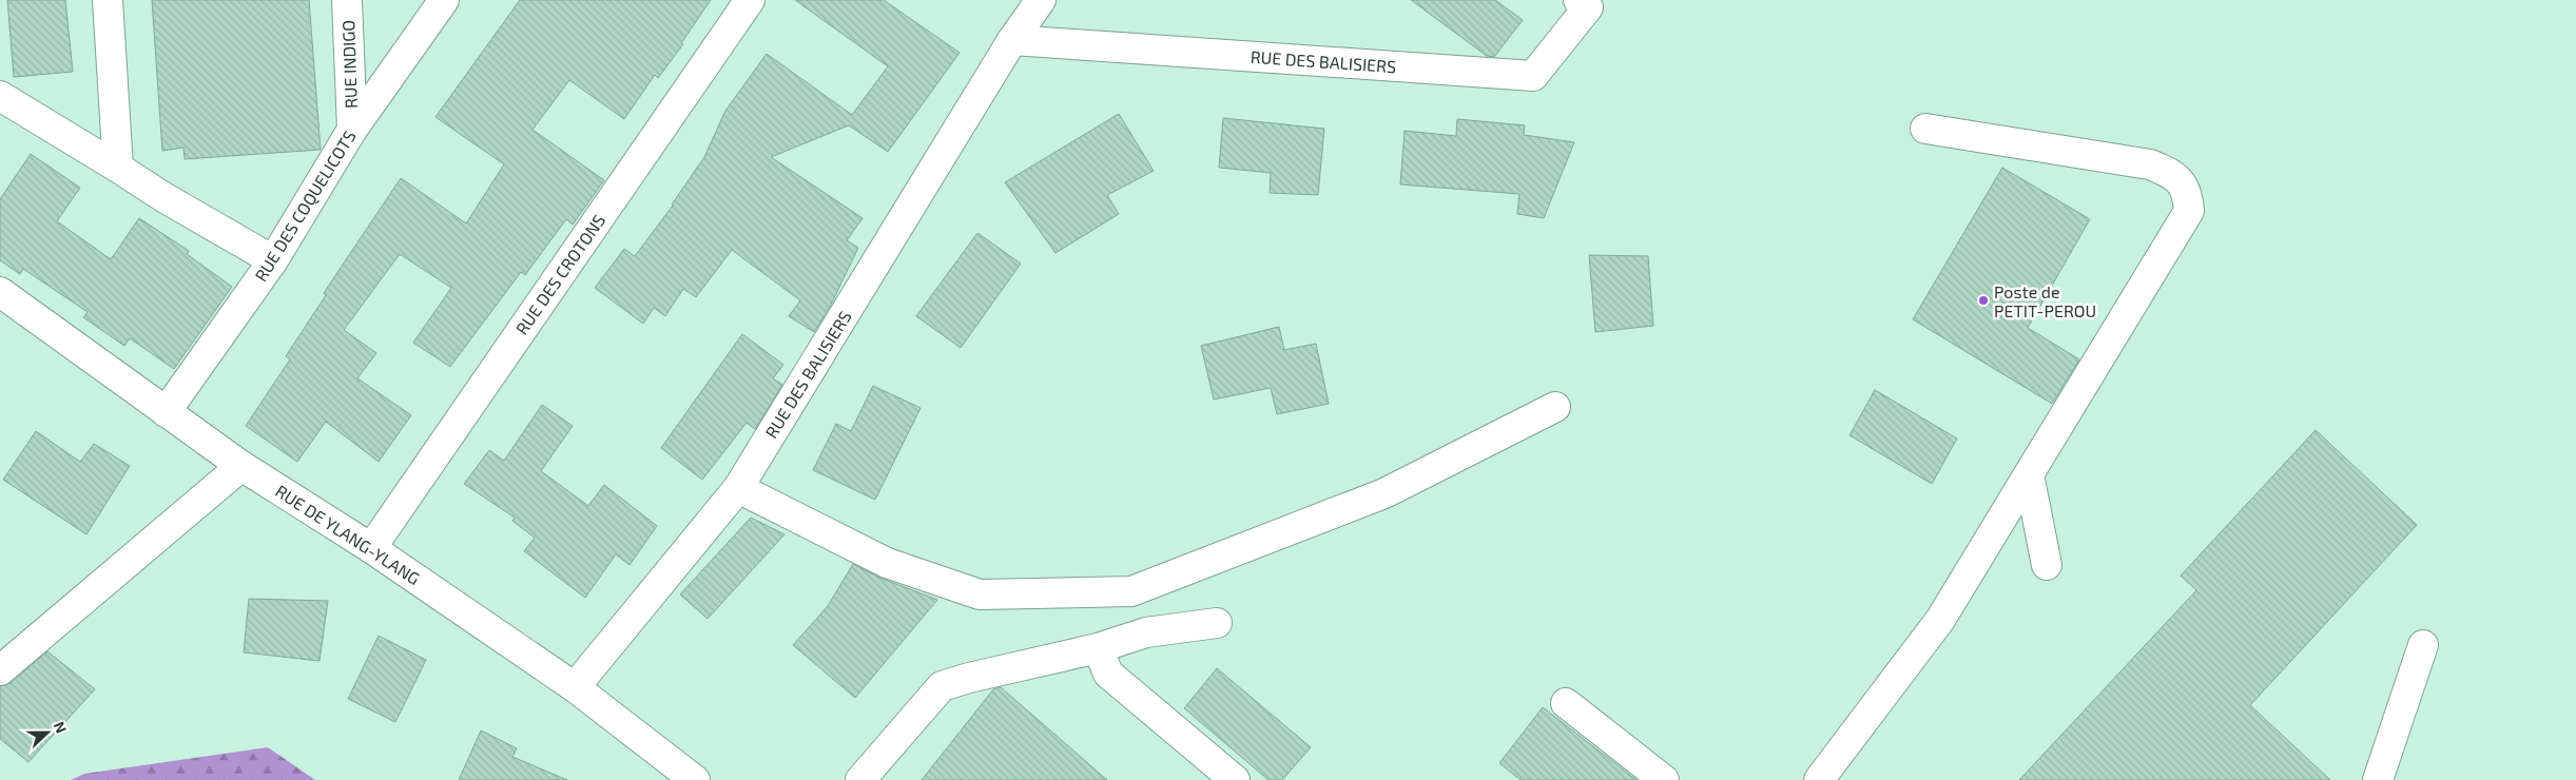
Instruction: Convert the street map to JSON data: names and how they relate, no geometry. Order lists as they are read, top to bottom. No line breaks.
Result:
{"streets":{"street":["RUE DES BALISIERS","RUE INDIGO","RUE DES COQUELICOTS","RUE DES CROTONS","RUE DE YLANG-YLANG"]},"crossings":[["RUE DES BALISIERS","RUE DE YLANG-YLANG"],["RUE INDIGO","RUE DES COQUELICOTS"],["RUE DES COQUELICOTS","RUE DE YLANG-YLANG"],["RUE DES CROTONS","RUE DE YLANG-YLANG"]],"places":["Poste de PETIT-PEROU"],"north":"right"}
